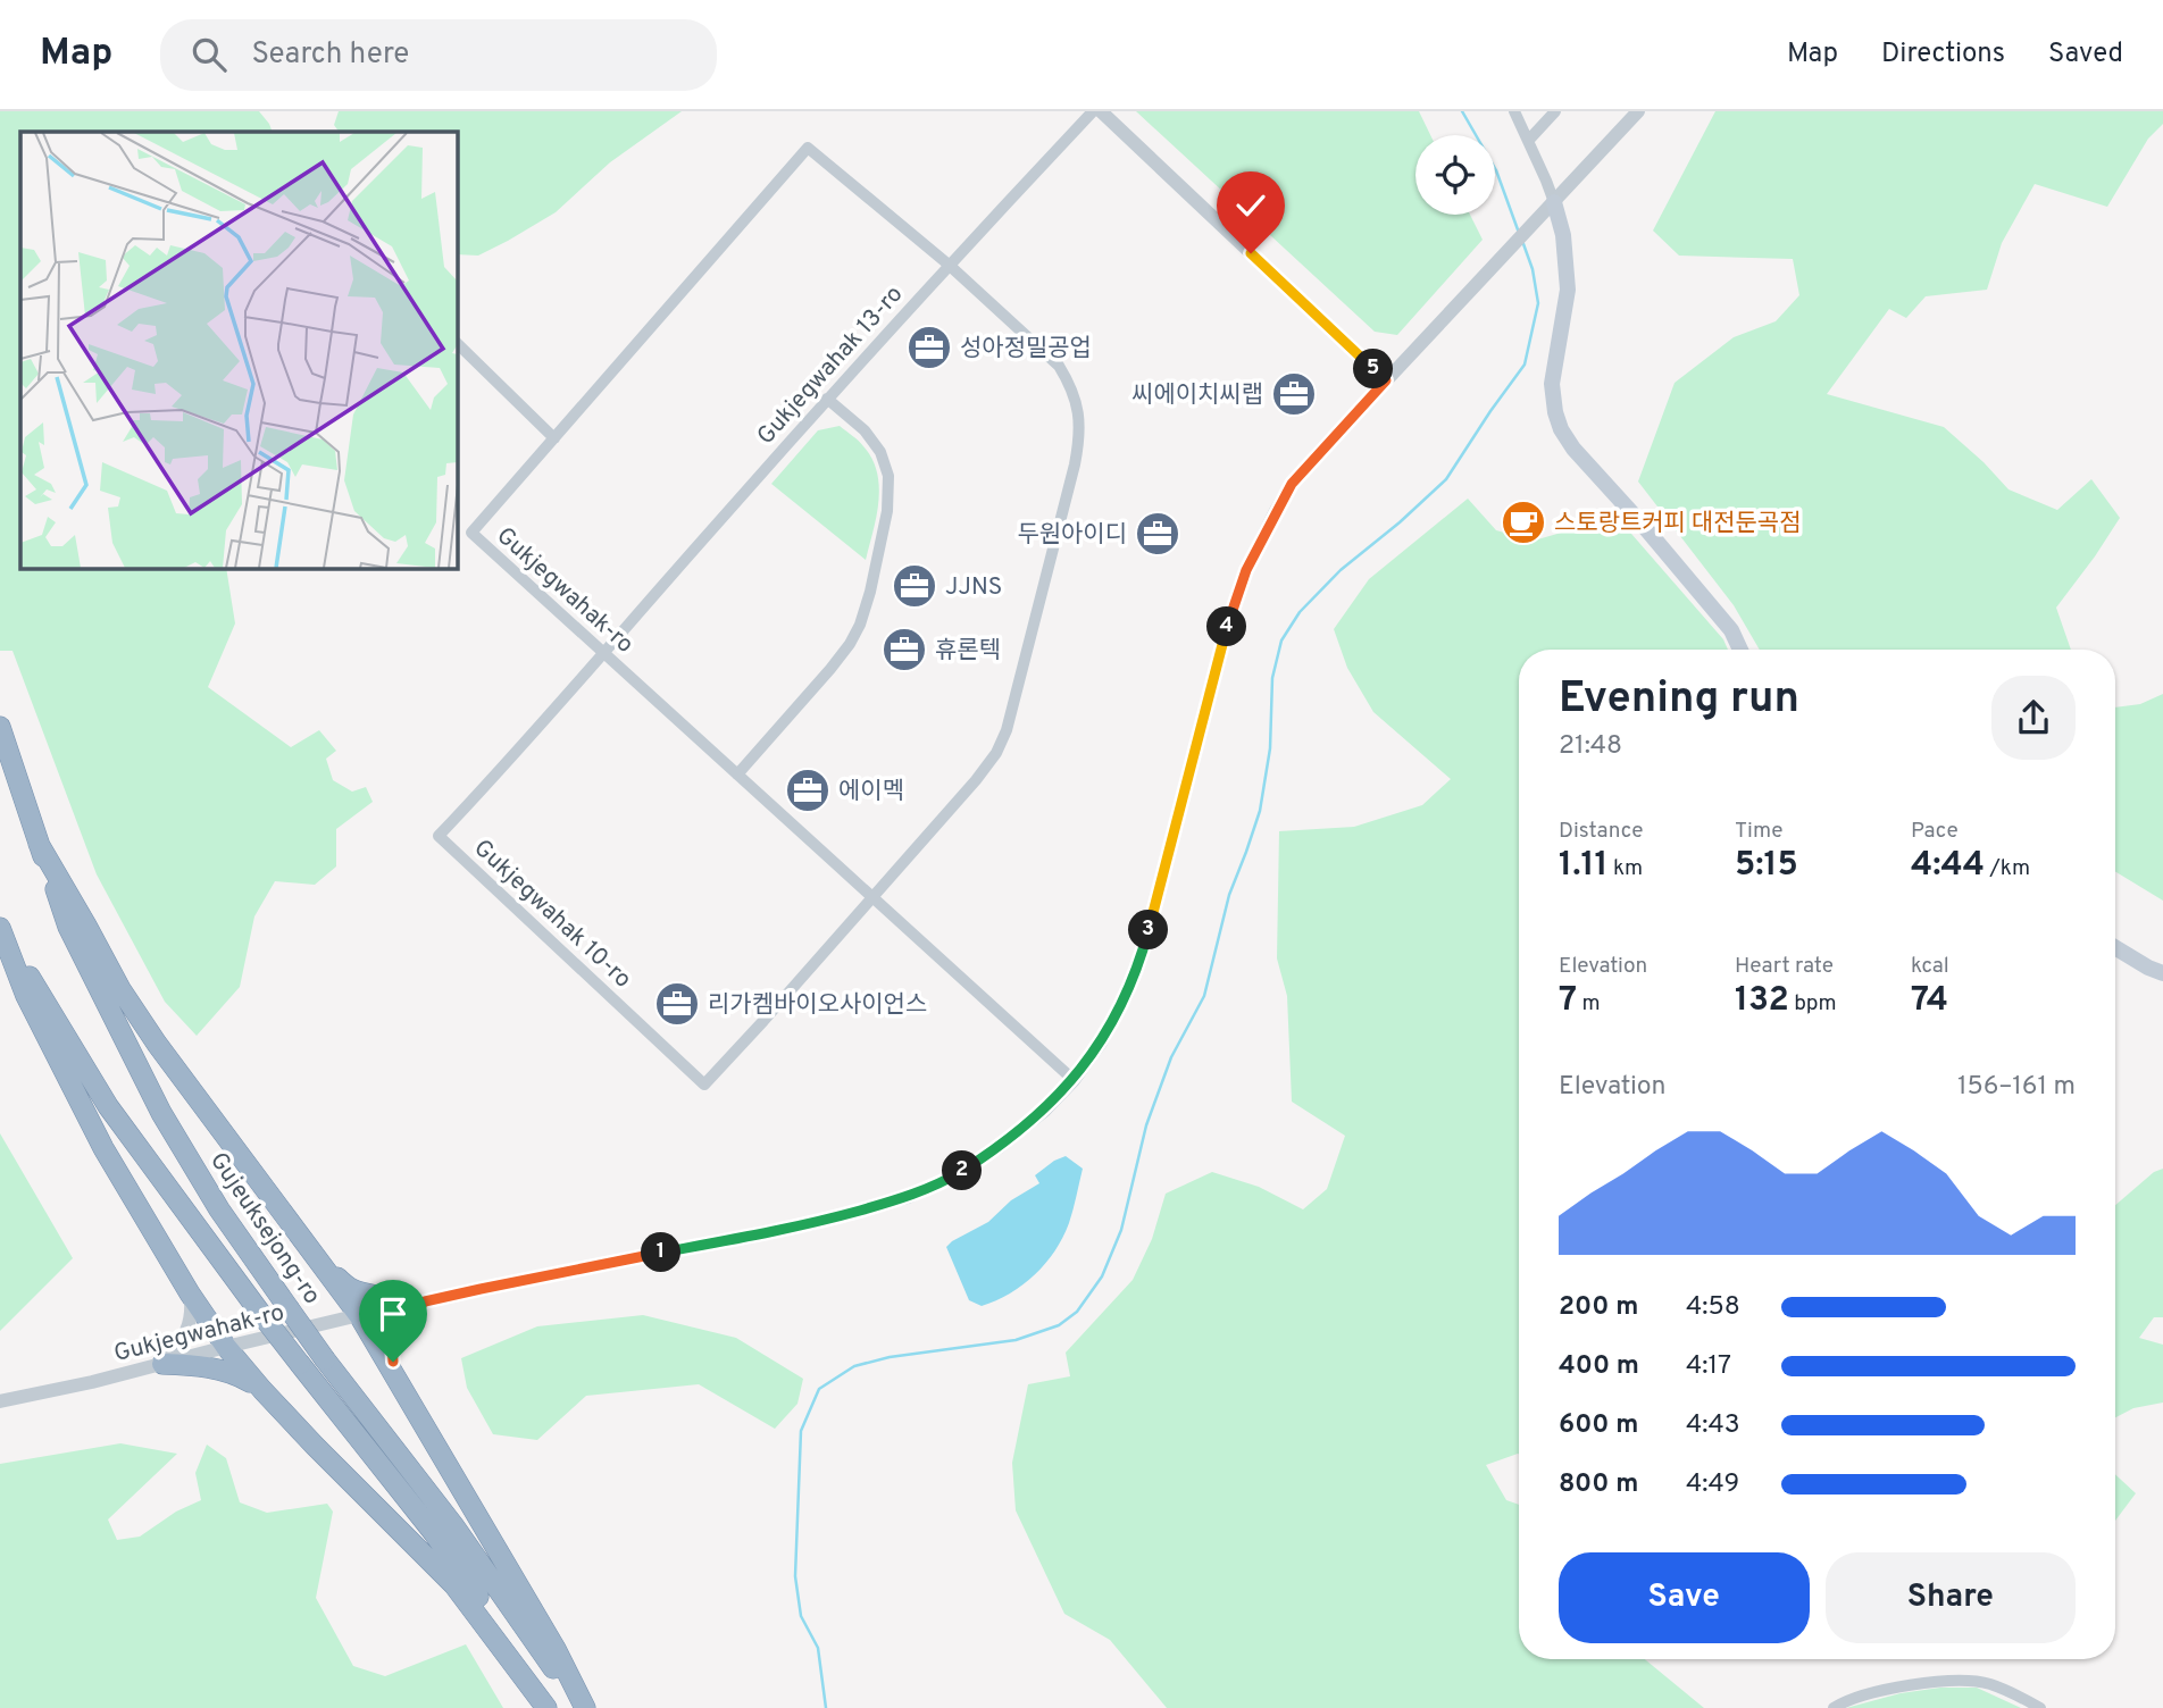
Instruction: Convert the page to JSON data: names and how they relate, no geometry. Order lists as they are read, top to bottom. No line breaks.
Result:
{"streets":{"highway":["Gujeuksejong-ro"],"street":["Gukjegwahak 13-ro","Gukjegwahak-ro","Gukjegwahak 10-ro"]},"crossings":[["Gukjegwahak 13-ro","Gukjegwahak-ro"],["Gukjegwahak 13-ro","Gukjegwahak 10-ro"],["Gukjegwahak-ro","Gukjegwahak 10-ro"]],"places":{"office":["성아정밀공업","씨에이치씨랩","두원아이디","JJNS","휴론텍","에이멕","리가켐바이오사이언스"],"cafe":["스토랑트커피 대전둔곡점"]},"page":{"header":"Map","search":"Search here","nav":["Map","Directions","Saved"],"pins":["5","4","3","2","1"],"heading":["Evening run","21:48"],"stats":[["Distance","1.11 km"],["Time","5:15"],["Pace","4:44 /km"],["Elevation","7 m"],["Heart rate","132 bpm"],["kcal","74"]],"chart":["Elevation","156–161 m"],"list":[{"name":"200 m","note":"4:58"},{"name":"400 m","note":"4:17"},{"name":"600 m","note":"4:43"},{"name":"800 m","note":"4:49"}],"buttons":["Save","Share"]}}
